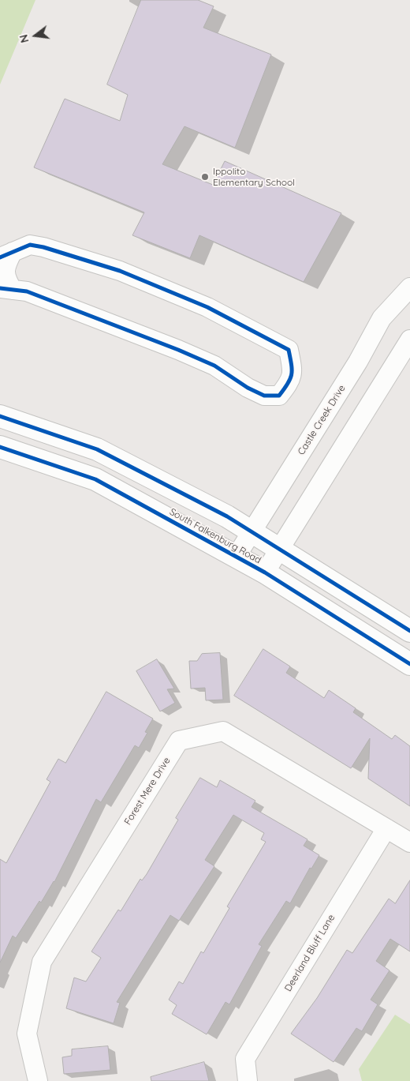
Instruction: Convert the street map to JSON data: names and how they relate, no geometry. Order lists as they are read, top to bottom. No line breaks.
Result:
{"streets":{"street":["Castle Creek Drive","South Falkenburg Road","Forest Mere Drive","Deerland Bluff Lane"]},"crossings":[["Castle Creek Drive","South Falkenburg Road"],["Forest Mere Drive","Deerland Bluff Lane"]],"places":["Ippolito Elementary School"],"north":"left"}
